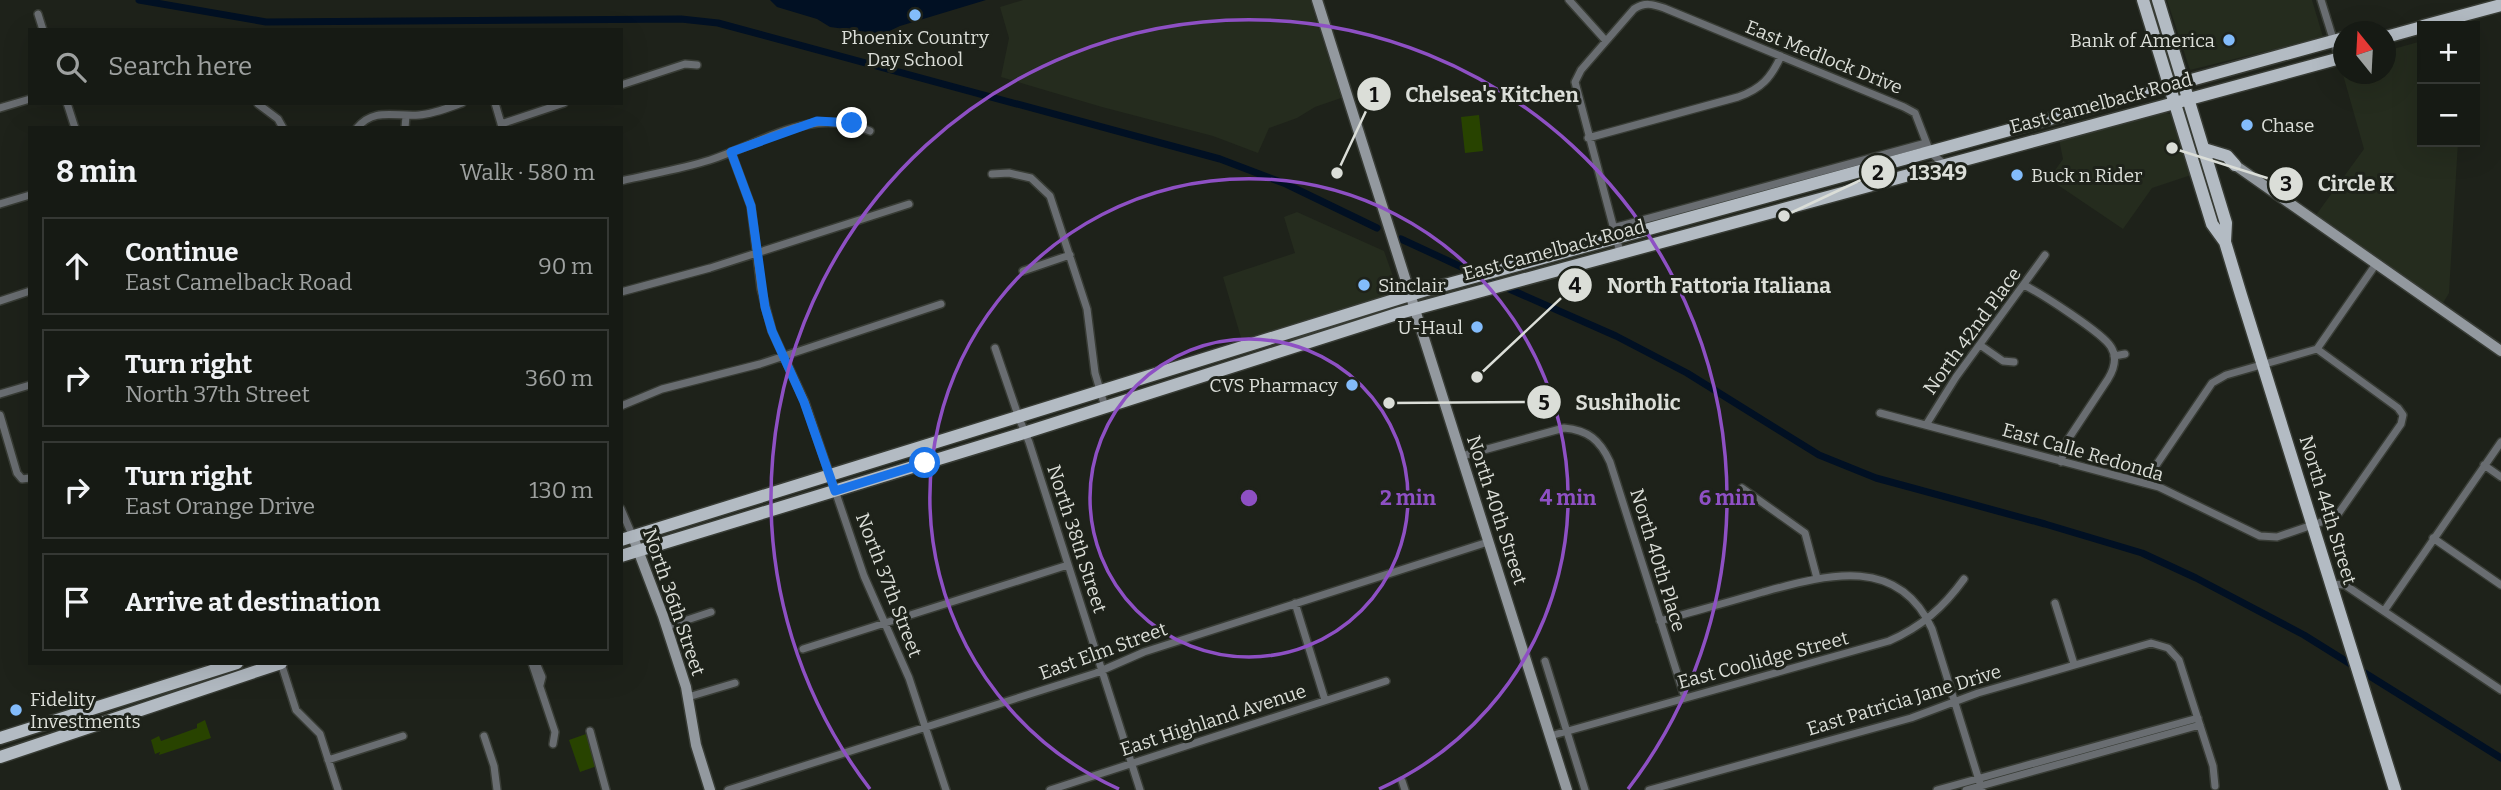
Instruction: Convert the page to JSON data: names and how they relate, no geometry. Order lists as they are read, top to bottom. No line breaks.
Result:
{"streets":{"main road":["East Camelback Road","North 40th Street","North 44th Street","North 36th Street"],"street":["East Medlock Drive","North 42nd Place","East Calle Redonda","North 38th Street","North 40th Place","North 37th Street","East Elm Street","East Coolidge Street","East Patricia Jane Drive","East Highland Avenue"]},"crossings":[["East Medlock Drive","East Camelback Road"],["East Camelback Road","North 40th Street"],["East Camelback Road","North 44th Street"],["East Camelback Road","North 38th Street"],["East Camelback Road","North 37th Street"],["East Camelback Road","North 36th Street"],["North 42nd Place","East Calle Redonda"],["East Calle Redonda","North 44th Street"],["North 40th Street","North 40th Place"],["North 40th Street","East Elm Street"],["North 40th Street","East Coolidge Street"],["North 38th Street","East Elm Street"],["North 38th Street","East Highland Avenue"],["North 40th Place","East Coolidge Street"],["North 37th Street","East Elm Street"]],"places":["Phoenix Country Day School","Bank of America","Chase","Circle K","Chelsea's Kitchen","Buck n Rider","13349","Sinclair","U-Haul","North Fattoria Italiana","CVS Pharmacy","Sushiholic","Fidelity Investments"],"north":"top","page":{"map_buttons":["+","−"],"search":"Search here","heading":["8 min","Walk · 580 m"],"list":[["Continue","East Camelback Road","90 m"],["Turn right","North 37th Street","360 m"],["Turn right","East Orange Drive","130 m"],"Arrive at destination"]},"rings":["2 min","4 min","6 min"]}
